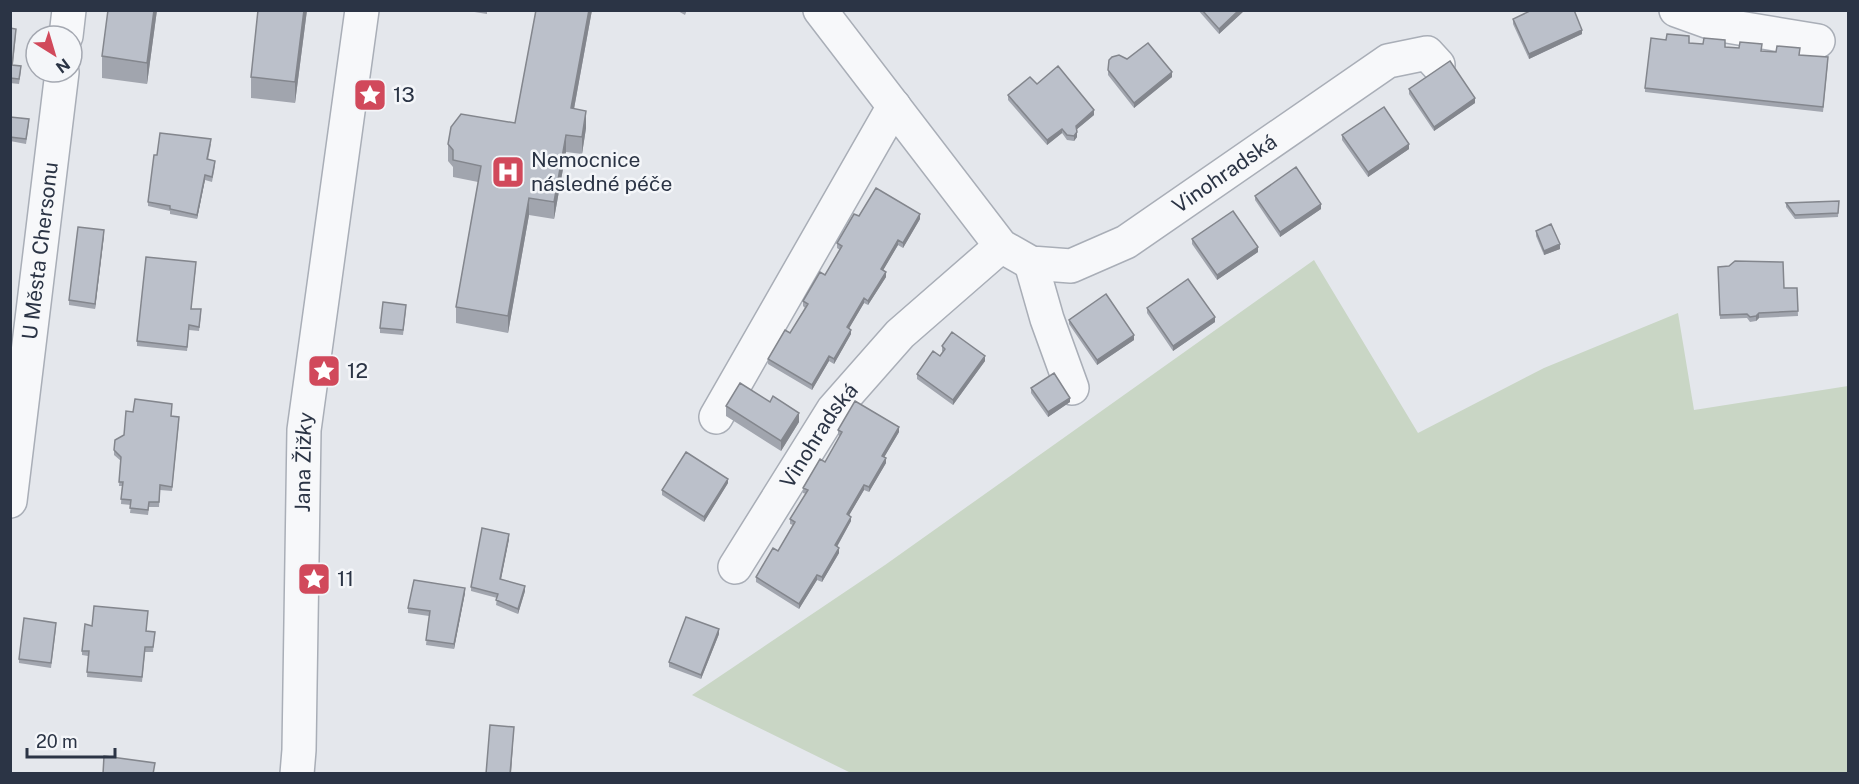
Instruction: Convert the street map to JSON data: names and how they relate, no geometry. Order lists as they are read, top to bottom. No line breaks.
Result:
{"streets":{"street":["Vinohradská","U Města Chersonu","Jana Žižky"]},"places":{"place":["13","12","11"],"hospital":["Nemocnice následné péče"]},"scale_bar":"20 m","north":"bottom right"}
